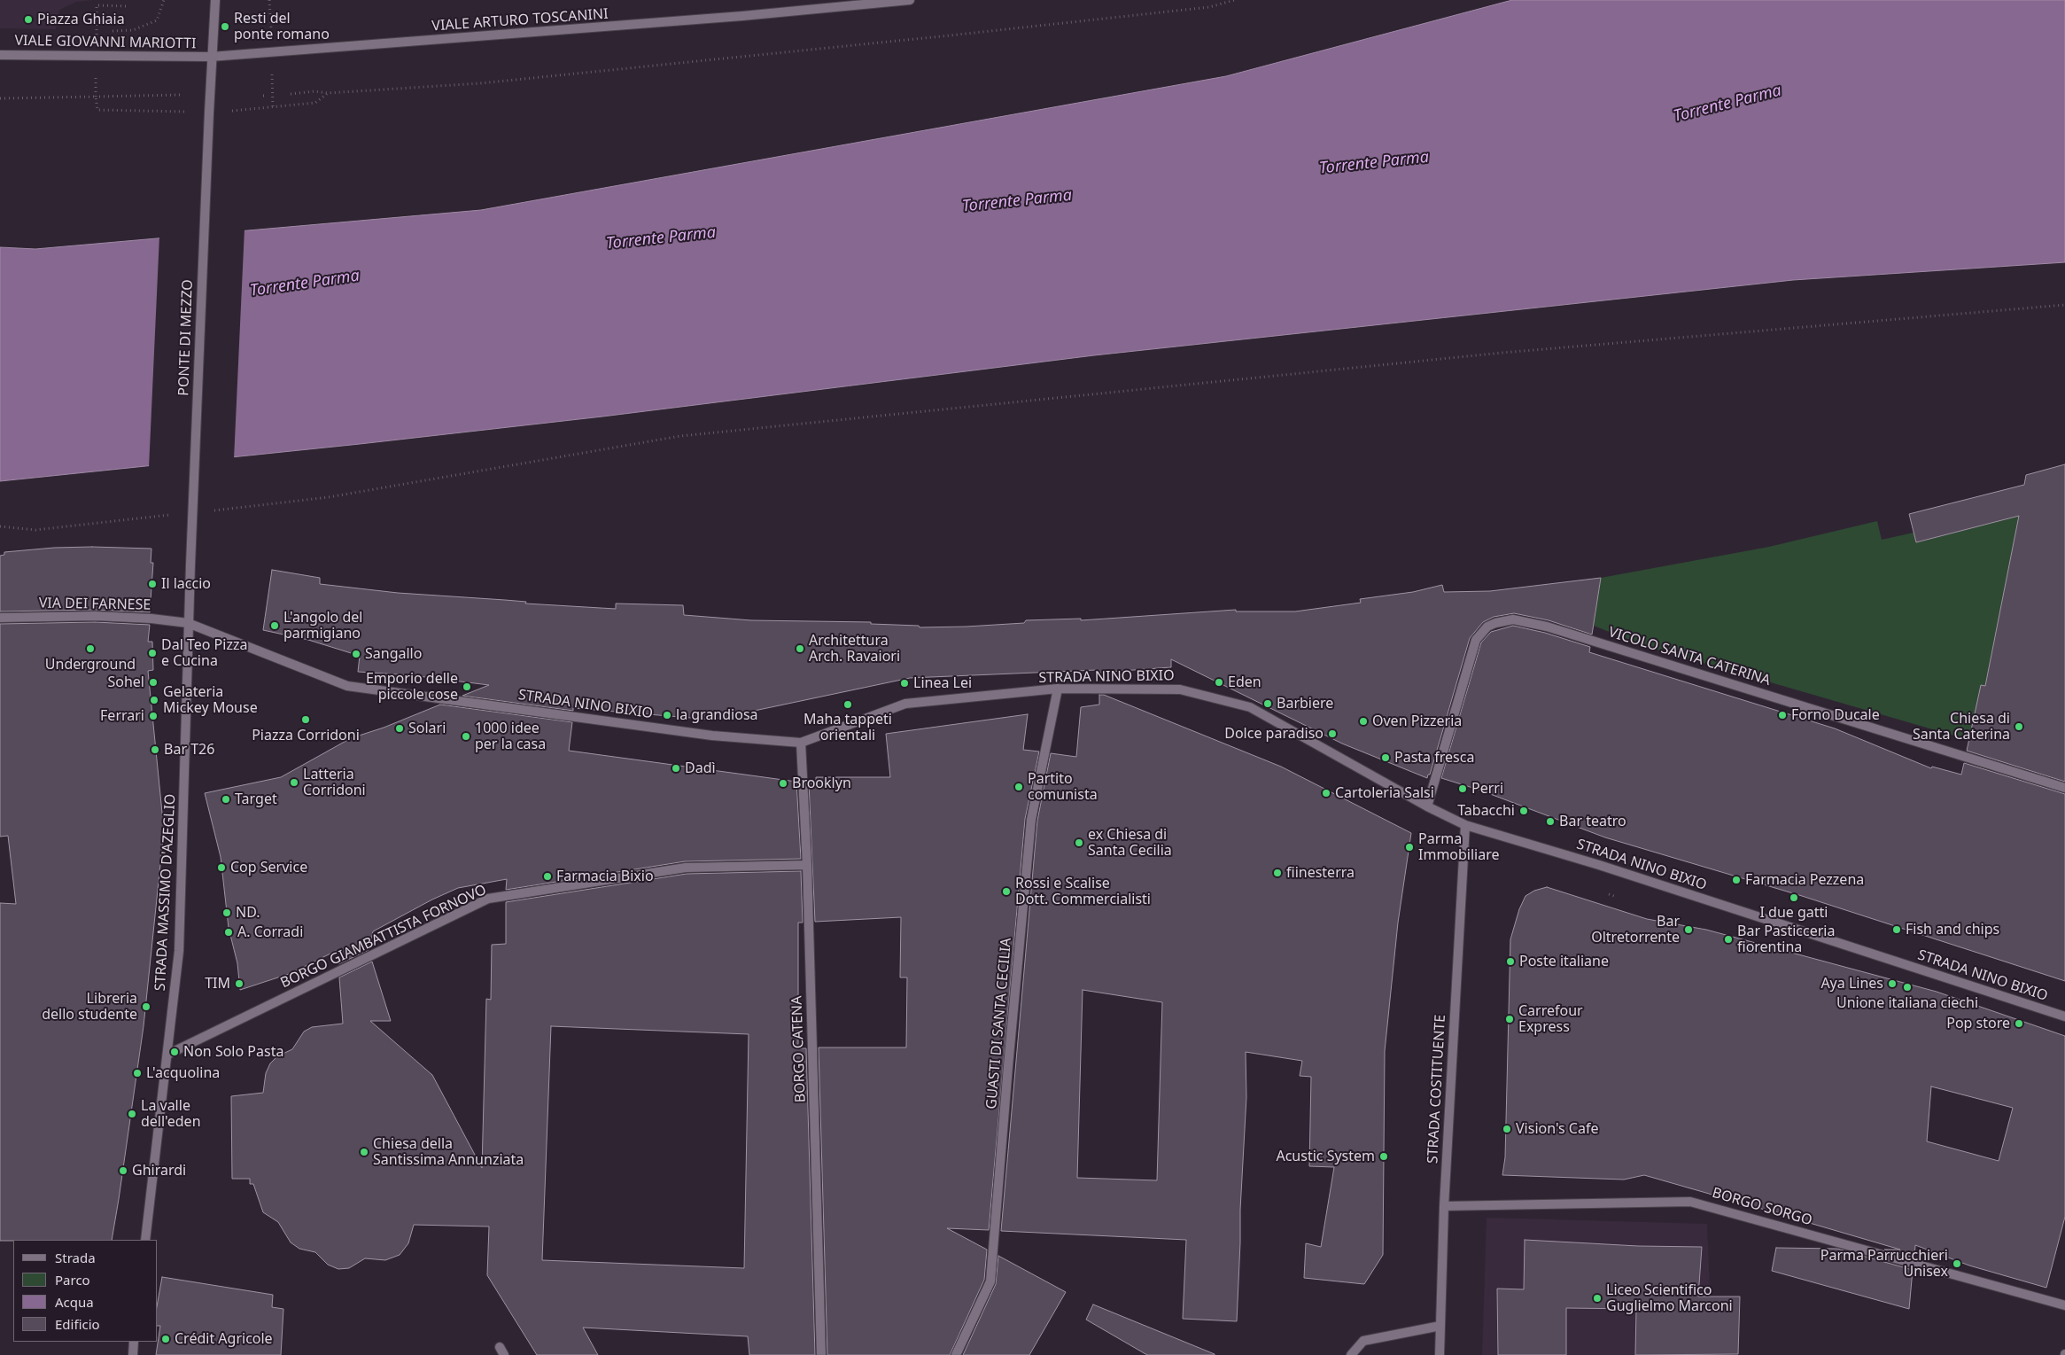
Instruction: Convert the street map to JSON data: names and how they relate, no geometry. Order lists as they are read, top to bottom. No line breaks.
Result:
{"streets":{"street":["VIALE ARTURO TOSCANINI","VIALE GIOVANNI MARIOTTI","PONTE DI MEZZO","VIA DEI FARNESE","VICOLO SANTA CATERINA","STRADA NINO BIXIO","STRADA MASSIMO D'AZEGLIO","BORGO GIAMBATTISTA FORNOVO","GUASTI DI SANTA CECILIA","BORGO CATENA","STRADA COSTITUENTE","BORGO SORGO"]},"crossings":[["VIALE ARTURO TOSCANINI","VIALE GIOVANNI MARIOTTI"],["VIALE ARTURO TOSCANINI","PONTE DI MEZZO"],["VIALE GIOVANNI MARIOTTI","PONTE DI MEZZO"],["PONTE DI MEZZO","VIA DEI FARNESE"],["PONTE DI MEZZO","STRADA NINO BIXIO"],["PONTE DI MEZZO","STRADA MASSIMO D'AZEGLIO"],["VIA DEI FARNESE","STRADA NINO BIXIO"],["VIA DEI FARNESE","STRADA MASSIMO D'AZEGLIO"],["VICOLO SANTA CATERINA","STRADA NINO BIXIO"],["STRADA NINO BIXIO","STRADA MASSIMO D'AZEGLIO"],["STRADA NINO BIXIO","GUASTI DI SANTA CECILIA"],["STRADA NINO BIXIO","BORGO CATENA"],["STRADA NINO BIXIO","STRADA COSTITUENTE"],["STRADA MASSIMO D'AZEGLIO","BORGO GIAMBATTISTA FORNOVO"],["BORGO GIAMBATTISTA FORNOVO","BORGO CATENA"],["STRADA COSTITUENTE","BORGO SORGO"]],"water":["Torrente Parma"],"places":["Piazza Ghiaia","Resti del ponte romano","Il laccio","L'angolo del parmigiano","Underground","Architettura Arch. Ravaiori","Dal Teo Pizza e Cucina","Sangallo","Sohel","Eden","Linea Lei","Emporio delle piccole cose","Gelateria Mickey Mouse","Barbiere","Maha tappeti orientali","la grandiosa","Forno Ducale","Ferrari","Piazza Corridoni","Oven Pizzeria","Chiesa di Santa Caterina","Solari","Dolce paradiso","1000 idee per la casa","Bar T26","Pasta fresca","Dadì","Latteria Corridoni","Brooklyn","Partito comunista","Perri","Cartoleria Salsi","Target","Tabacchi","Bar teatro","ex Chiesa di Santa Cecilia","Parma Immobiliare","Cop Service","fiinesterra","Farmacia Bixio","Farmacia Pezzena","Rossi e Scalise Dott. Commercialisti","I due gatti","ND.","Bar Oltretorrente","Fish and chips","A. Corradi","Bar Pasticceria fiorentina","Poste italiane","TIM","Aya Lines","Unione italiana ciechi","Libreria dello studente","Carrefour Express","Pop store","Non Solo Pasta","L'acquolina","La valle dell'eden","Vision's Cafe","Chiesa della Santissima Annunziata","Acustic System","Ghirardi","Parma Parrucchieri Unisex","Liceo Scientifico Guglielmo Marconi","Crédit Agricole"],"legend":["Strada","Parco","Acqua","Edificio"]}
